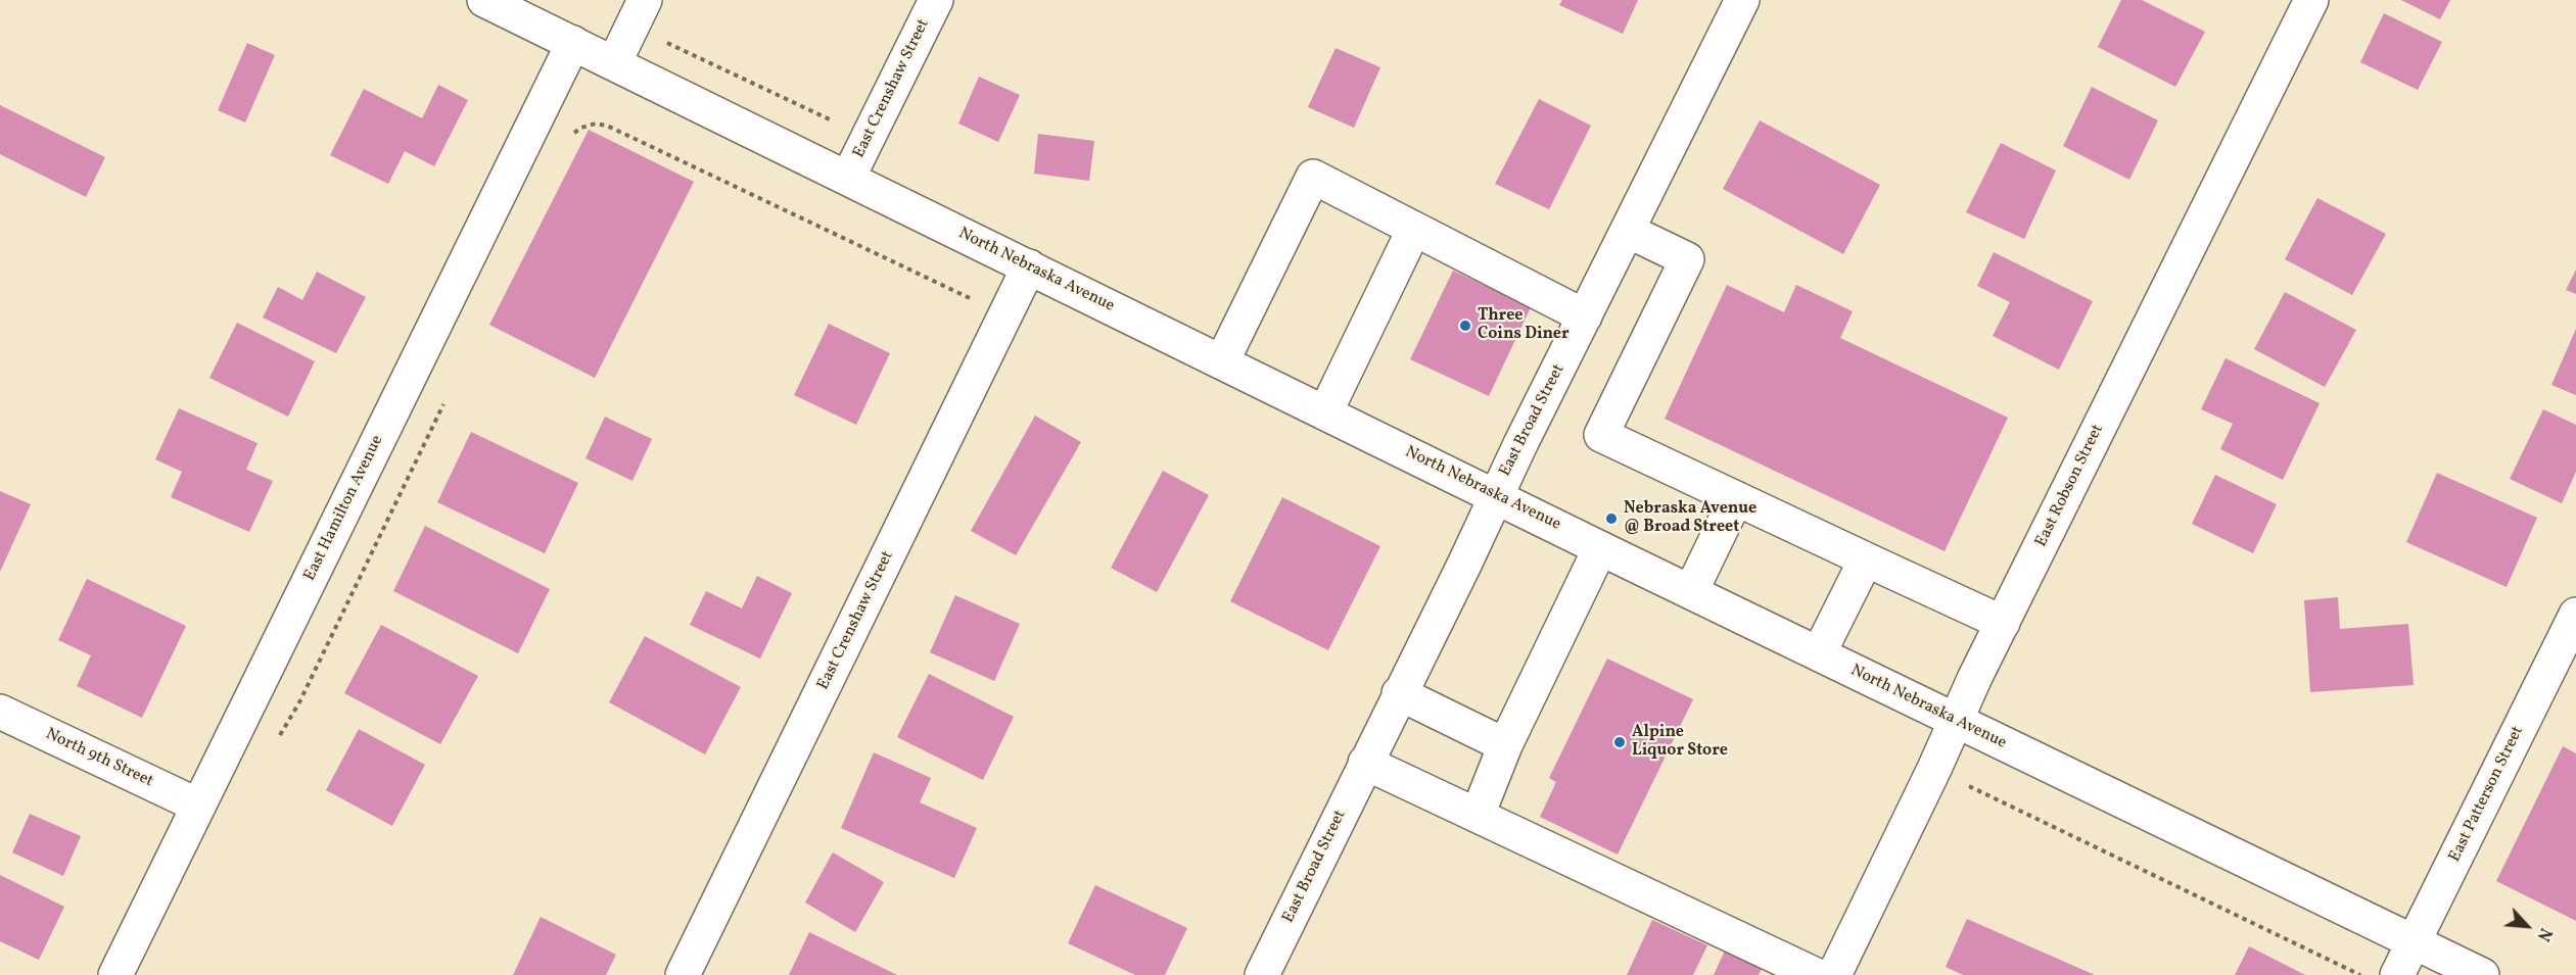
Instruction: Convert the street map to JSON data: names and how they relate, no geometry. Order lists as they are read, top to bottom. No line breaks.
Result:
{"streets":{"street":["East Crenshaw Street","North Nebraska Avenue","East Broad Street","East Robson Street","East Hamilton Avenue","North 9th Street","East Patterson Street"]},"crossings":[["East Crenshaw Street","North Nebraska Avenue"],["North Nebraska Avenue","East Broad Street"],["North Nebraska Avenue","East Robson Street"],["North Nebraska Avenue","East Hamilton Avenue"],["North Nebraska Avenue","East Patterson Street"],["East Hamilton Avenue","North 9th Street"]],"places":["Three Coins Diner","Nebraska Avenue @ Broad Street","Alpine Liquor Store"],"north":"bottom right"}
